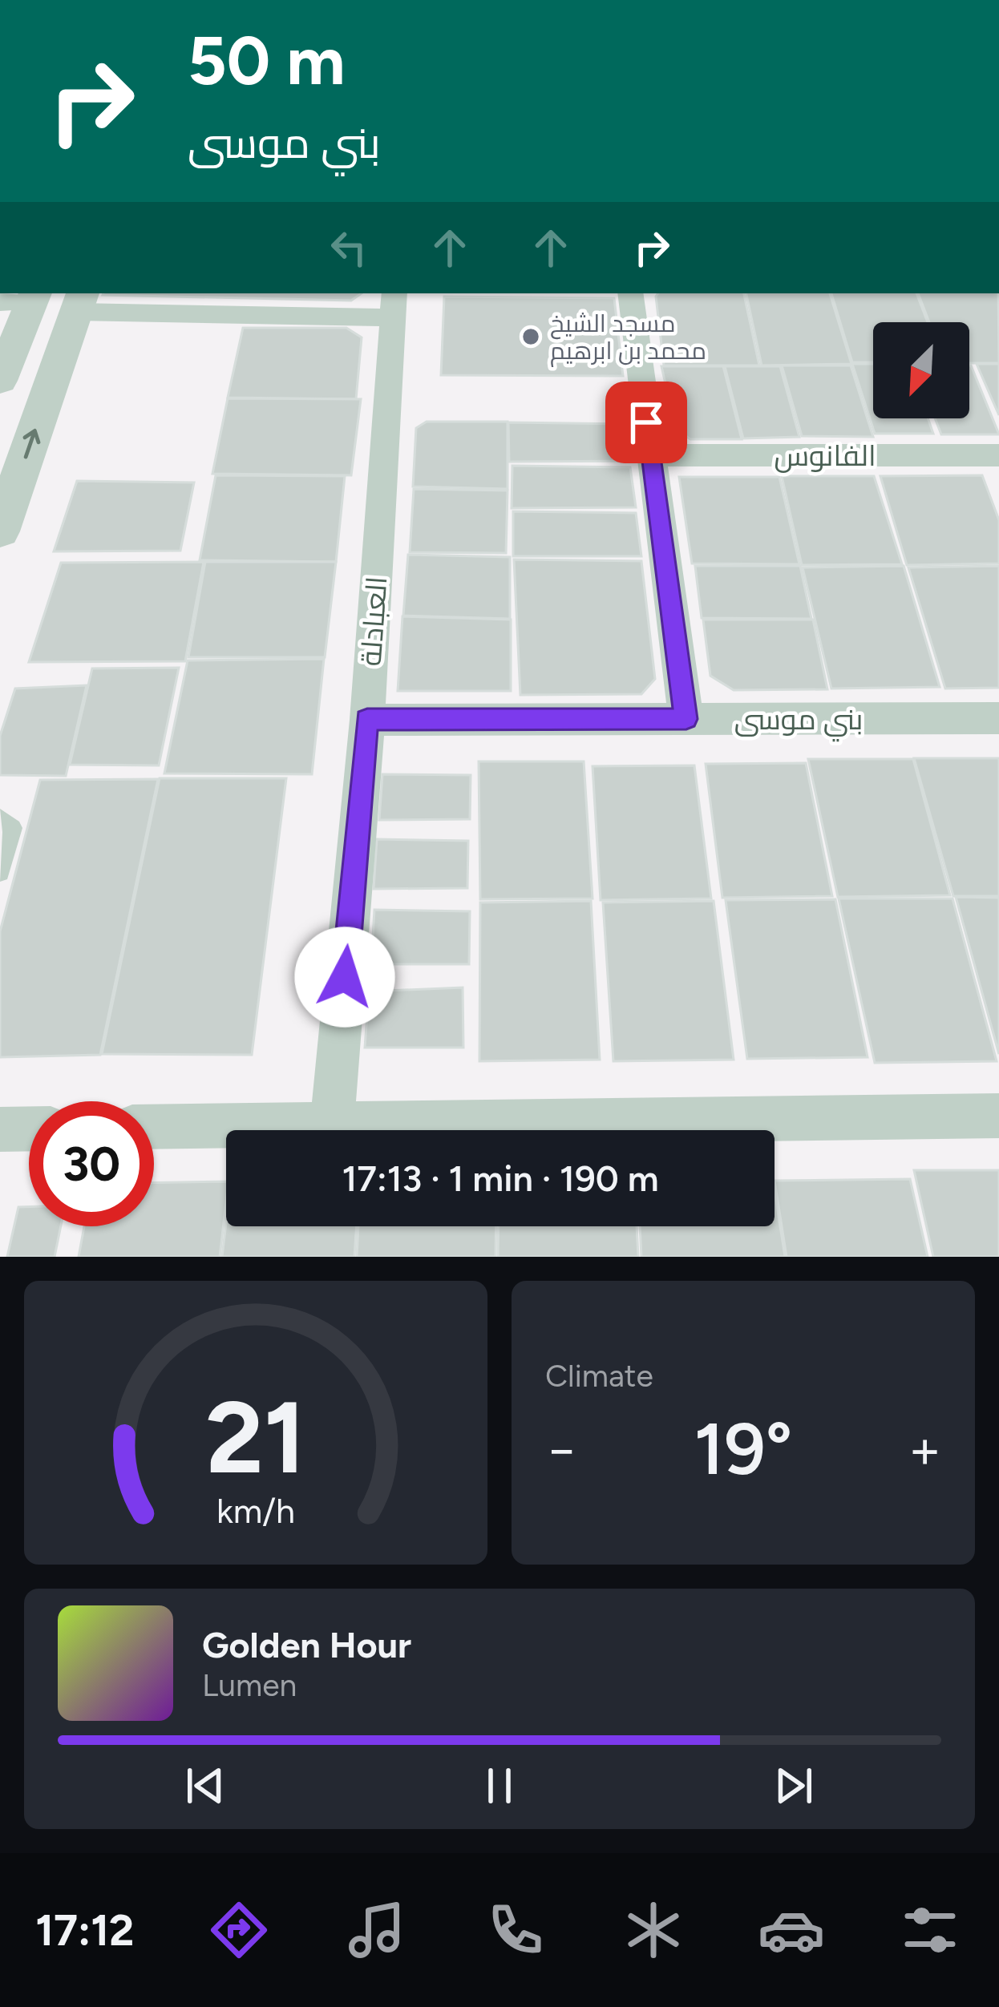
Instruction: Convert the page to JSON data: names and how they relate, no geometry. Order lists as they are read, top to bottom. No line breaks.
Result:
{"streets":{"street":["الفانوس","العبادلة","بني موسى"]},"crossings":[["العبادلة","بني موسى"]],"places":["مسجد الشيخ محمد بن ابرهيم"],"north":"bottom left","page":{"turn":["50 m","بني موسى"],"limit":"30","trip":"17:13 · 1 min · 190 m","tile":"Climate","heat":["−","19°","+"],"song":["Golden Hour","Lumen"],"tabs":"17:12","gauge":["21","km/h"]}}
